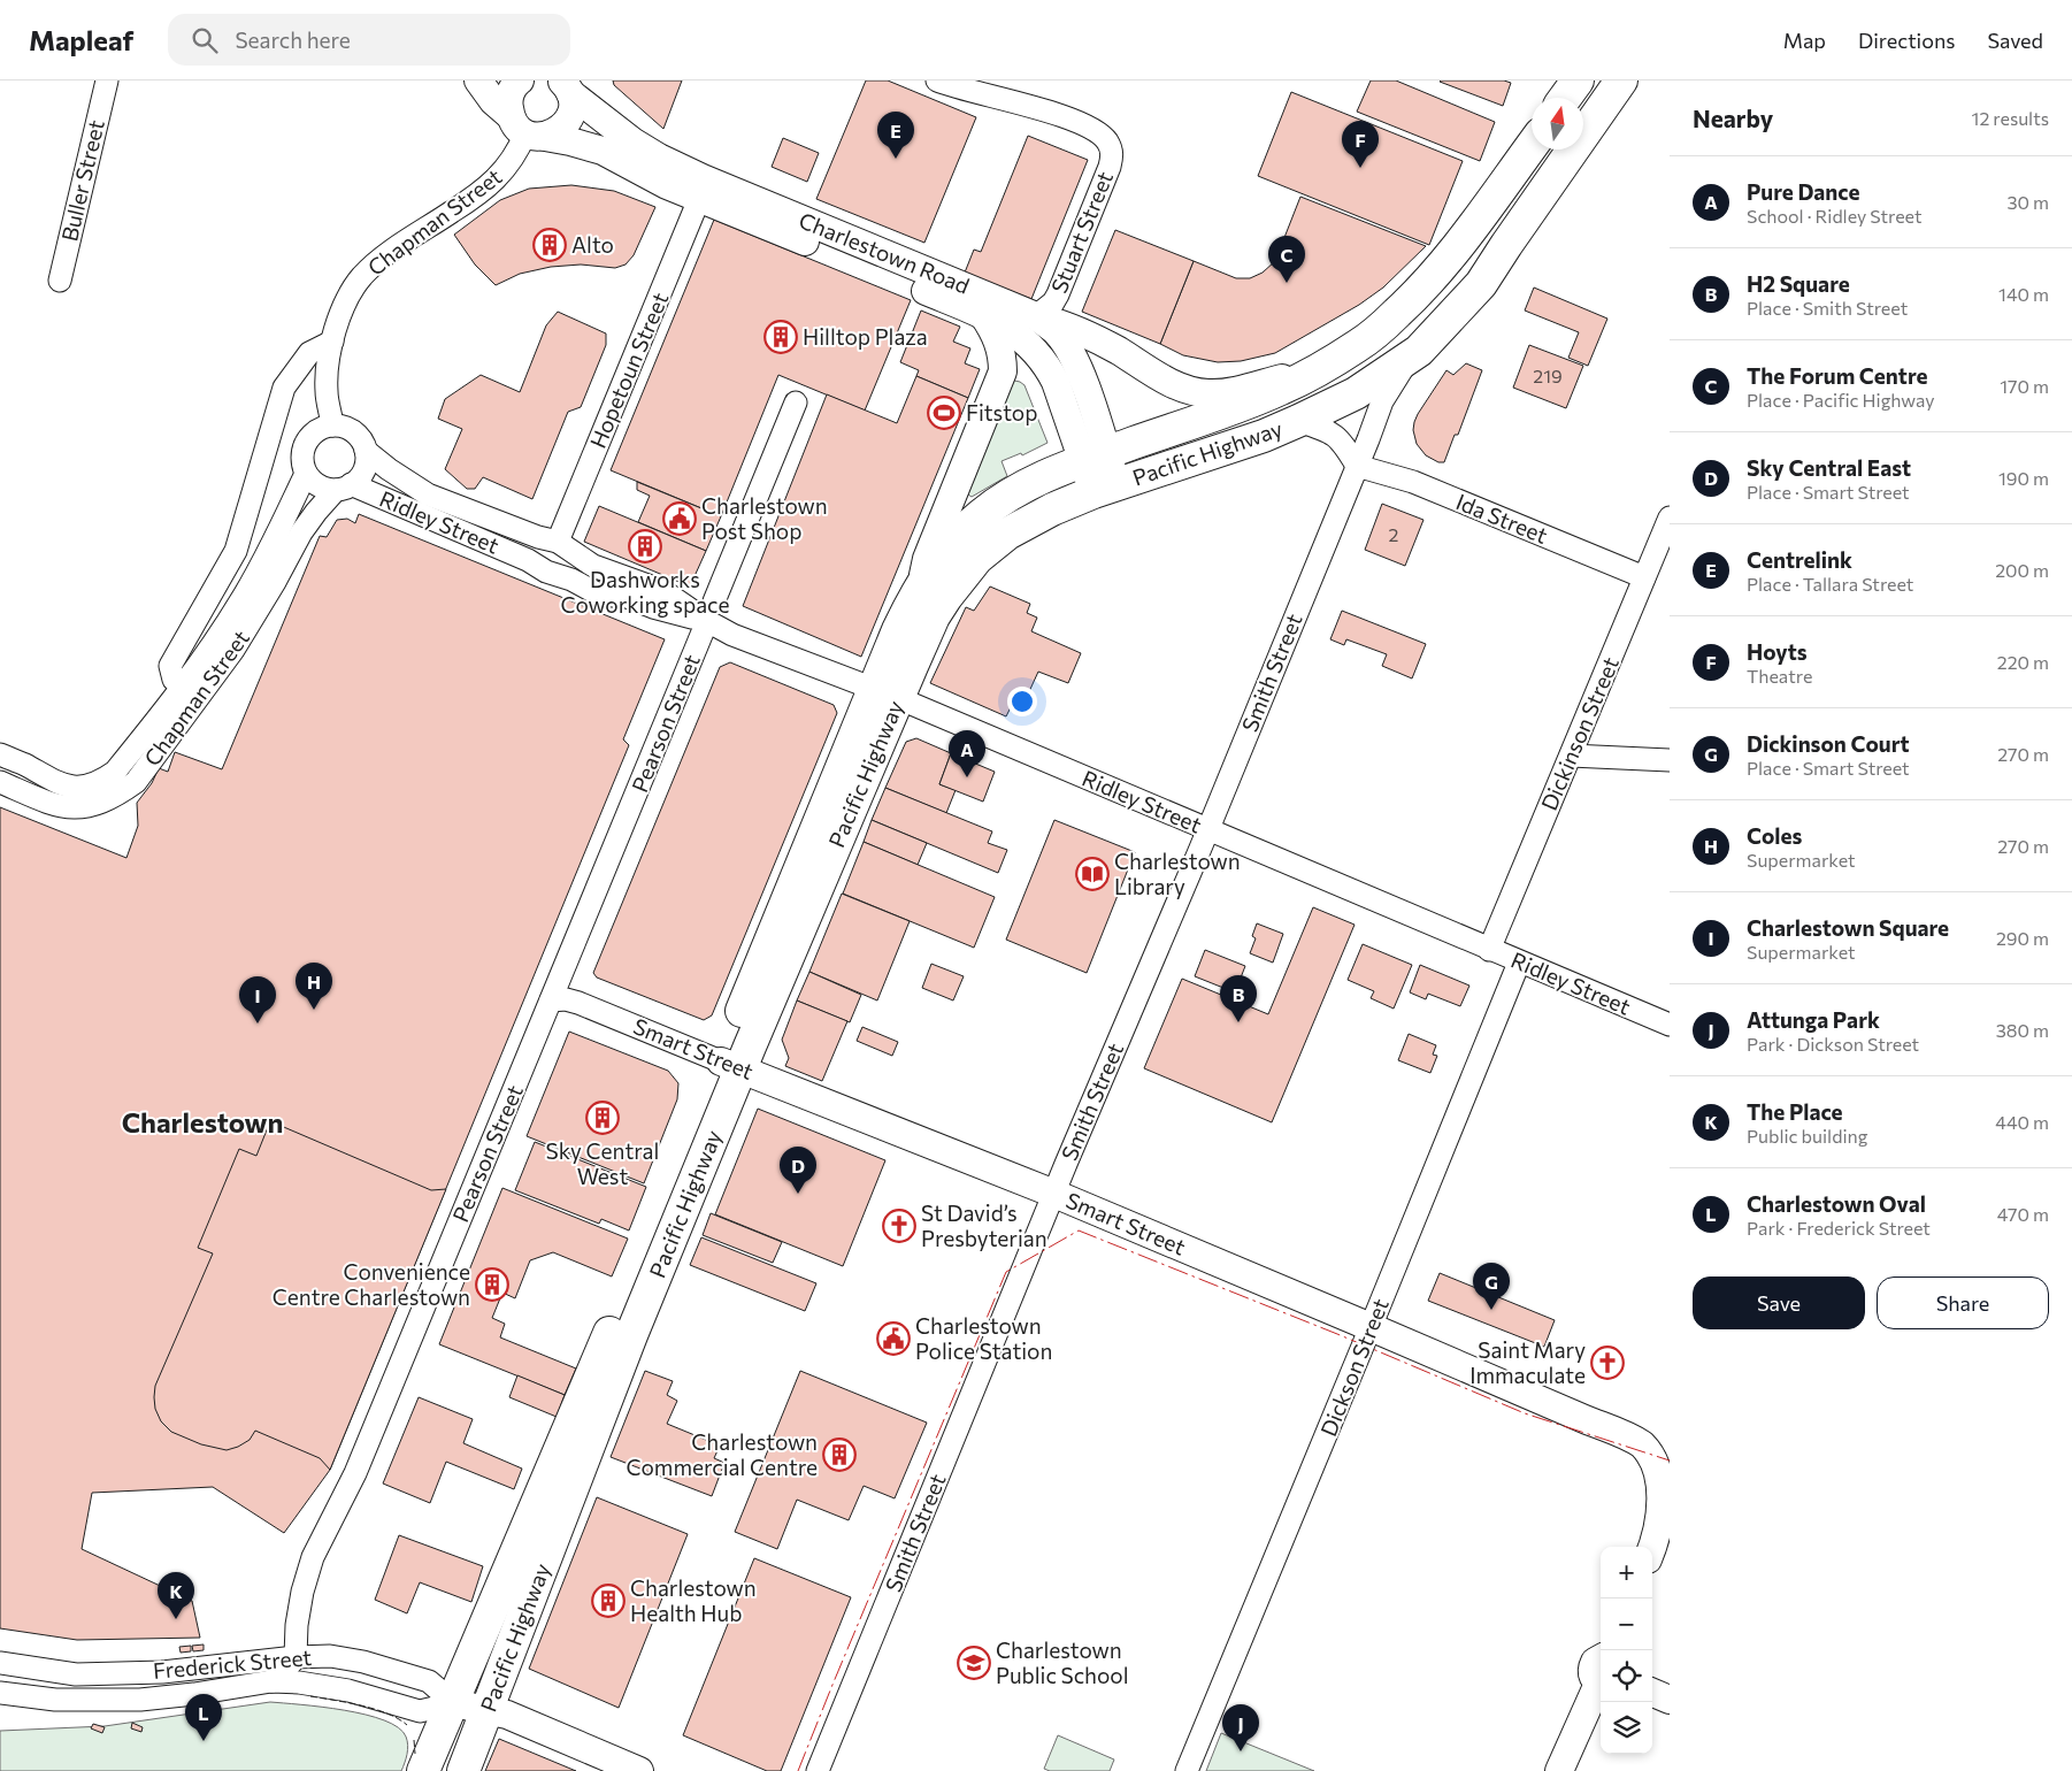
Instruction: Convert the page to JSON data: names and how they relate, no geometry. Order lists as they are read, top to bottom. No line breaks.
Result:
{"streets":{"highway":["Pacific Highway"],"main road":["Charlestown Road","Smart Street","Frederick Street"],"street":["Buller Street","Chapman Street","Stuart Street","Hopetoun Street","Ida Street","Ridley Street","Smith Street","Pearson Street","Dickinson Street","Dickson Street"]},"crossings":[["Chapman Street","Charlestown Road"],["Chapman Street","Ridley Street"],["Stuart Street","Charlestown Road"],["Charlestown Road","Hopetoun Street"],["Charlestown Road","Pacific Highway"],["Hopetoun Street","Ridley Street"],["Pacific Highway","Ridley Street"],["Pacific Highway","Smith Street"],["Pacific Highway","Smart Street"],["Pacific Highway","Frederick Street"],["Ida Street","Smith Street"],["Ida Street","Dickinson Street"],["Ridley Street","Smith Street"],["Ridley Street","Pearson Street"],["Ridley Street","Dickinson Street"],["Ridley Street","Dickson Street"],["Smith Street","Smart Street"],["Pearson Street","Smart Street"],["Pearson Street","Frederick Street"],["Smart Street","Dickson Street"]],"districts":["Charlestown"],"places":{"building":["Alto","Hilltop Plaza","Dashworks Coworking space","Sky Central West","Convenience Centre Charlestown","Charlestown Commercial Centre","Charlestown Health Hub"],"sports":["Fitstop"],"public building":["Charlestown Post Shop","Charlestown Police Station"],"library":["Charlestown Library"],"church":["St David’s Presbyterian","Saint Mary Immaculate"],"school or university":["Charlestown Public School"]},"house_numbers":["219","2"],"north":"top","page":{"header":"Mapleaf","search":"Search here","nav":["Map","Directions","Saved"],"heading":["Nearby","12 results"],"pins":["E","F","C","A","H","B","I","D","G","K","L","J"],"list":[{"mark":"A","name":"Pure Dance","note":"School · Ridley Street","value":"30 m"},{"mark":"B","name":"H2 Square","note":"Place · Smith Street","value":"140 m"},{"mark":"C","name":"The Forum Centre","note":"Place · Pacific Highway","value":"170 m"},{"mark":"D","name":"Sky Central East","note":"Place · Smart Street","value":"190 m"},{"mark":"E","name":"Centrelink","note":"Place · Tallara Street","value":"200 m"},{"mark":"F","name":"Hoyts","note":"Theatre","value":"220 m"},{"mark":"G","name":"Dickinson Court","note":"Place · Smart Street","value":"270 m"},{"mark":"H","name":"Coles","note":"Supermarket","value":"270 m"},{"mark":"I","name":"Charlestown Square","note":"Supermarket","value":"290 m"},{"mark":"J","name":"Attunga Park","note":"Park · Dickson Street","value":"380 m"},{"mark":"K","name":"The Place","note":"Public building","value":"440 m"},{"mark":"L","name":"Charlestown Oval","note":"Park · Frederick Street","value":"470 m"}],"buttons":["Save","Share"],"map_buttons":["+","−"]}}
